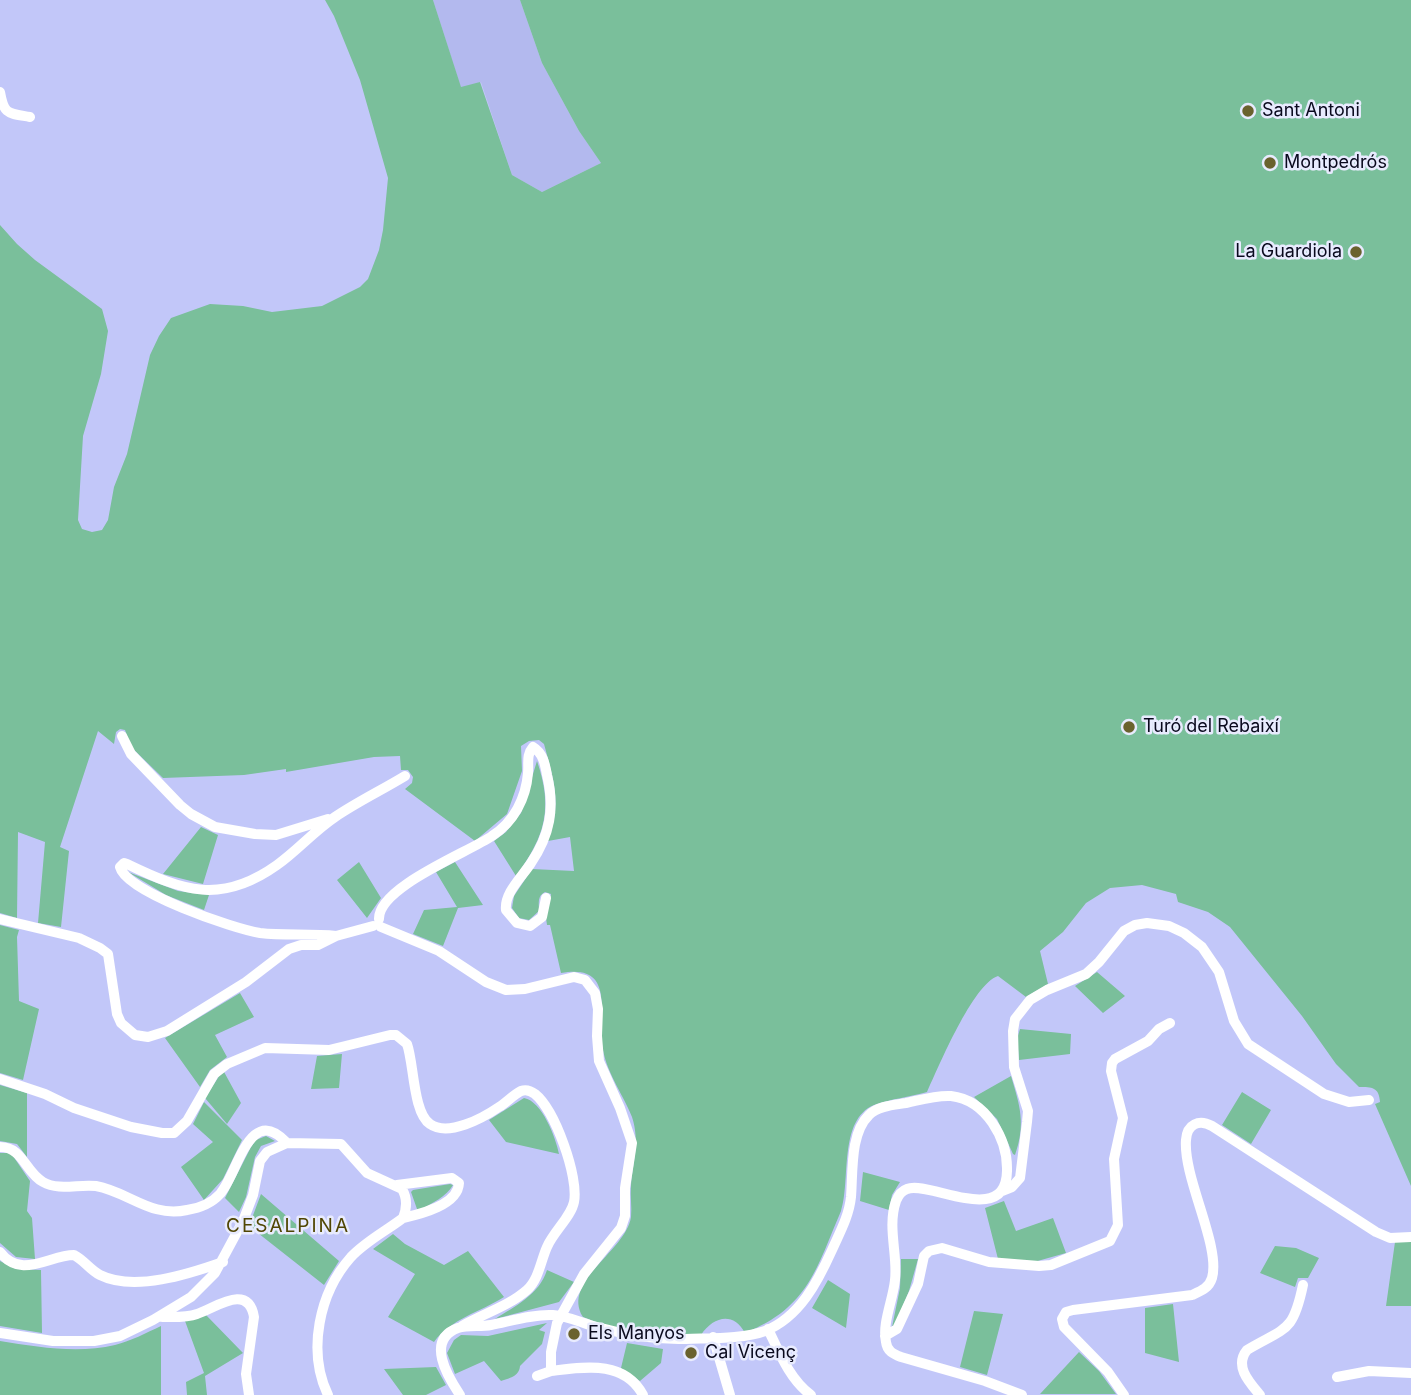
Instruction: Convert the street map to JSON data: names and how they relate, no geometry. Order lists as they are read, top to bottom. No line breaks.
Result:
{"districts":["CESALPINA"],"places":["Sant Antoni","Montpedrós","La Guardiola","Turó del Rebaixí","Els Manyos","Cal Vicenç"]}
